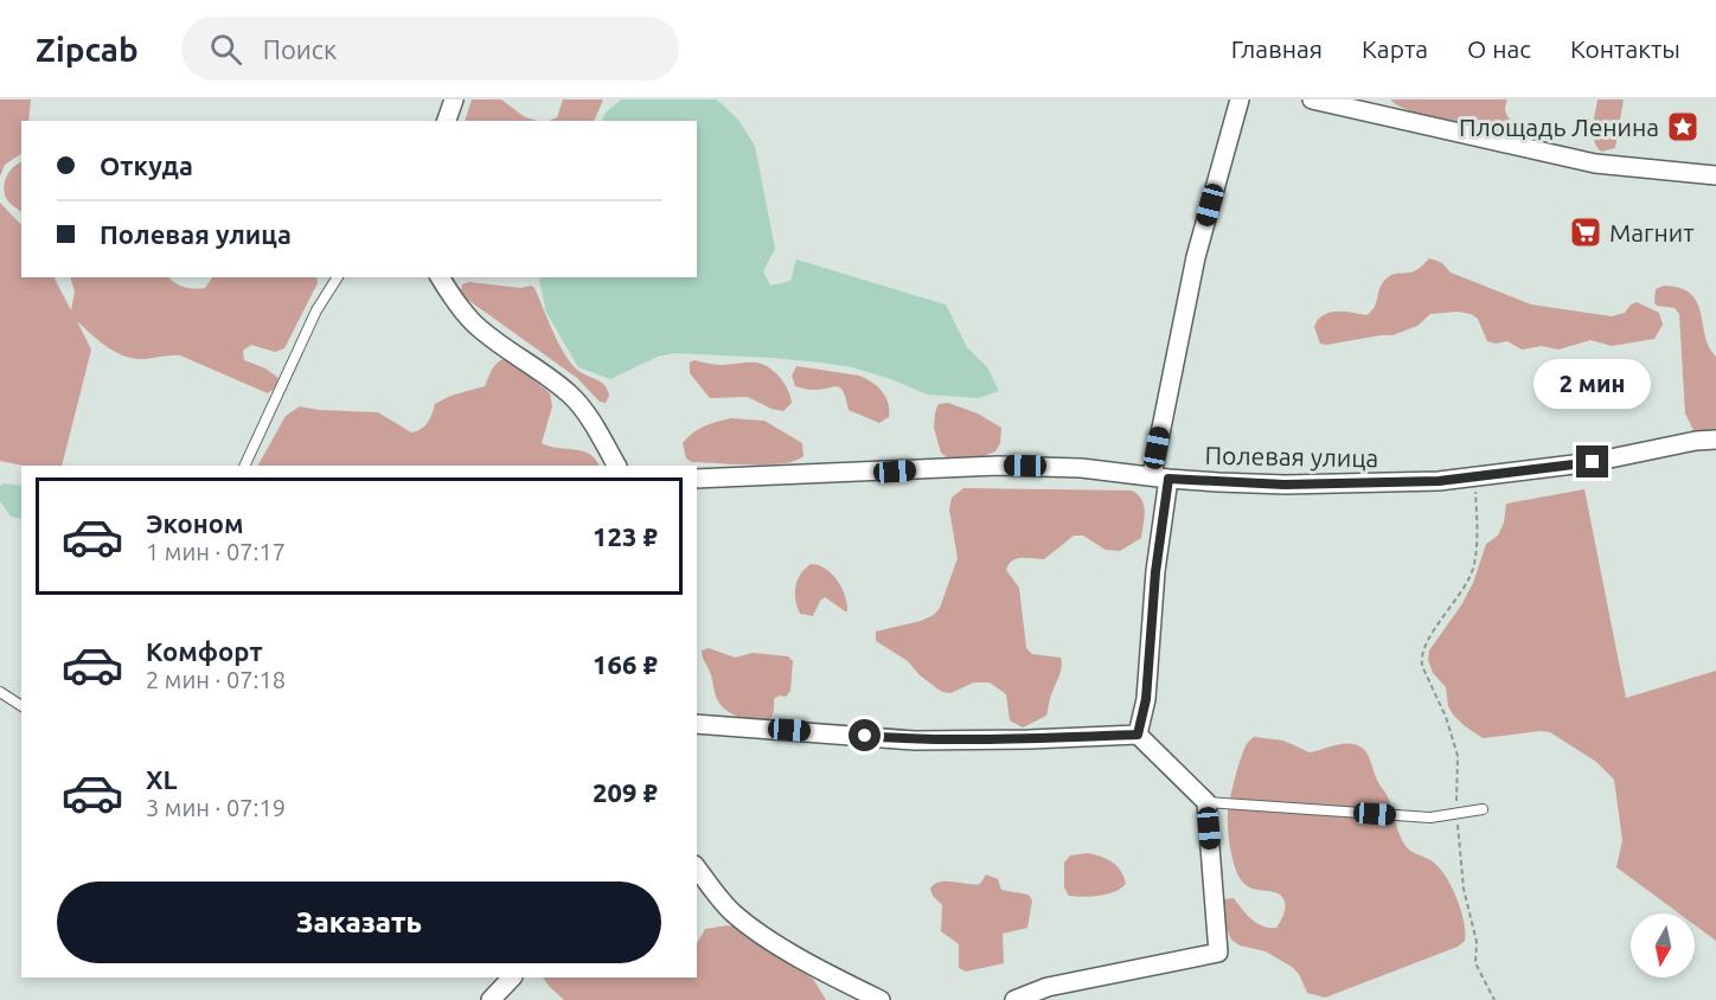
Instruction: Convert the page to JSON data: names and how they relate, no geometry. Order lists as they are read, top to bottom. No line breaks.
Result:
{"streets":{"street":["Полевая улица"]},"places":{"place":["Площадь Ленина"],"supermarket":["Магнит"]},"north":"bottom","page":{"header":"Zipcab","search":"Поиск","nav":["Главная","Карта","О нас","Контакты"],"banner":["Откуда","Полевая улица"],"bubble":"2 мин","list":[{"name":"Эконом","note":"1 мин · 07:17","value":"123 ₽"},{"name":"Комфорт","note":"2 мин · 07:18","value":"166 ₽"},{"name":"XL","note":"3 мин · 07:19","value":"209 ₽"}],"buttons":"Заказать"}}
